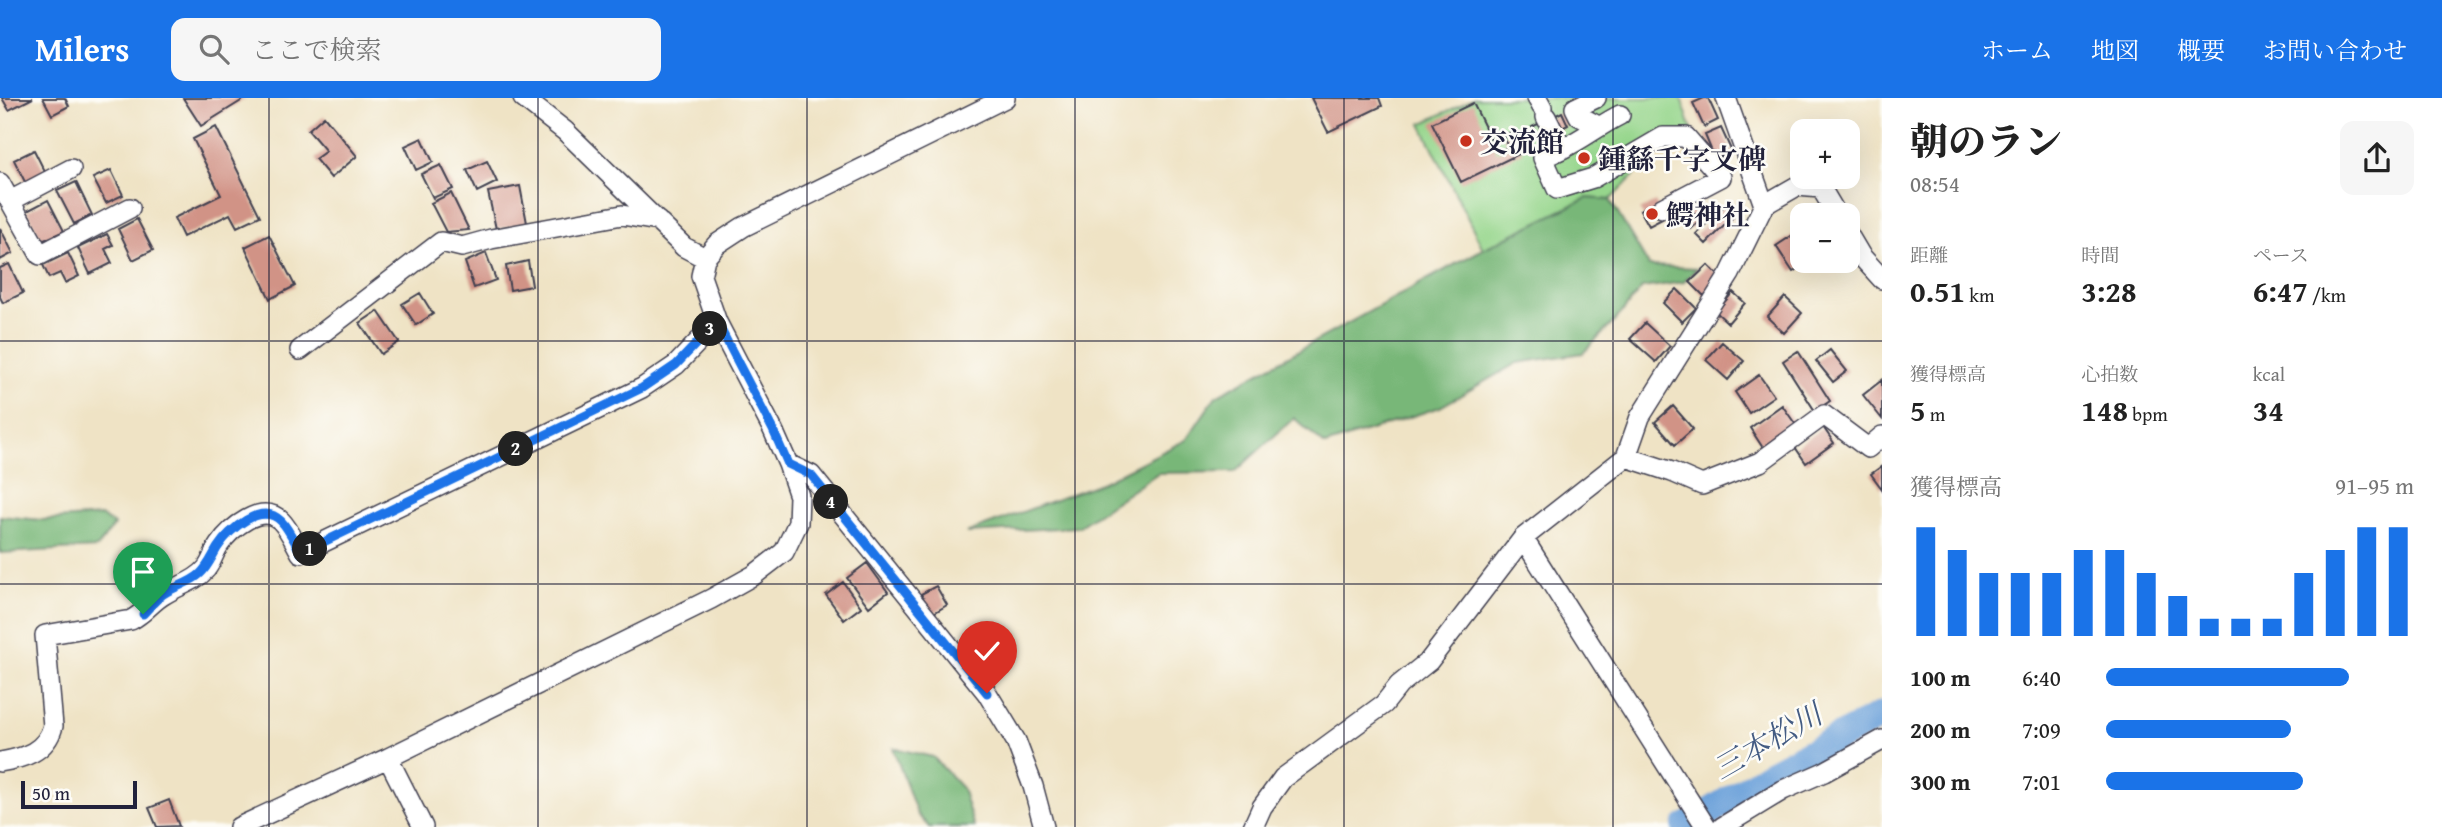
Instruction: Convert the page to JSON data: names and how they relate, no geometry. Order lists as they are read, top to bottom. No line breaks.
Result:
{"water":["三本松川"],"places":["交流館","鍾繇千字文碑","鰐神社"],"scale_bar":"50 m","page":{"header":"Milers","search":"ここで検索","nav":["ホーム","地図","概要","お問い合わせ"],"heading":["朝のラン","08:54"],"map_buttons":["+","−"],"stats":[["距離","0.51 km"],["時間","3:28"],["ペース","6:47 /km"],["獲得標高","5 m"],["心拍数","148 bpm"],["kcal","34"]],"pins":["3","2","4","1"],"chart":["獲得標高","91–95 m"],"list":[{"name":"100 m","note":"6:40"},{"name":"200 m","note":"7:09"},{"name":"300 m","note":"7:01"}],"scale":"50 m"}}
